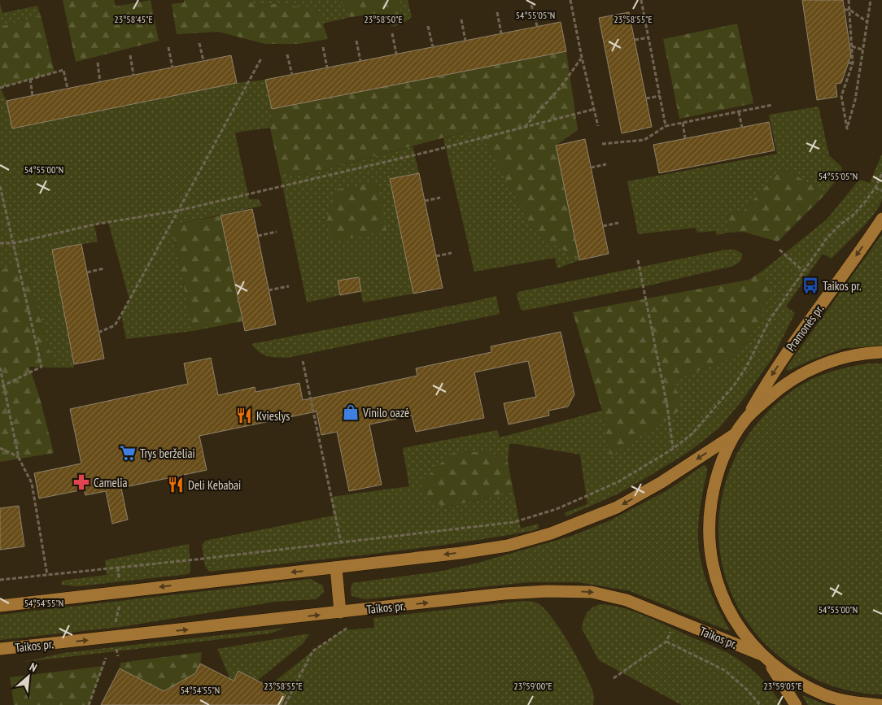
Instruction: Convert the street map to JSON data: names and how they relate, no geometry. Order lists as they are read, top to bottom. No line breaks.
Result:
{"streets":{"main road":["Pramonės pr.","Taikos pr."]},"one_way":["Pramonės pr."],"places":{"bus stop":["Taikos pr."],"shop":["Vinilo oazė"],"restaurant":["Kvieslys","Deli Kebabai"],"supermarket":["Trys berželiai"],"pharmacy":["Camelia"]},"north":"top right","coordinates":["54°55'05\"N","23°58'45\"E","23°58'50\"E","23°58'55\"E","54°55'00\"N","54°54'55\"N","23°59'00\"E","23°59'05\"E"]}
